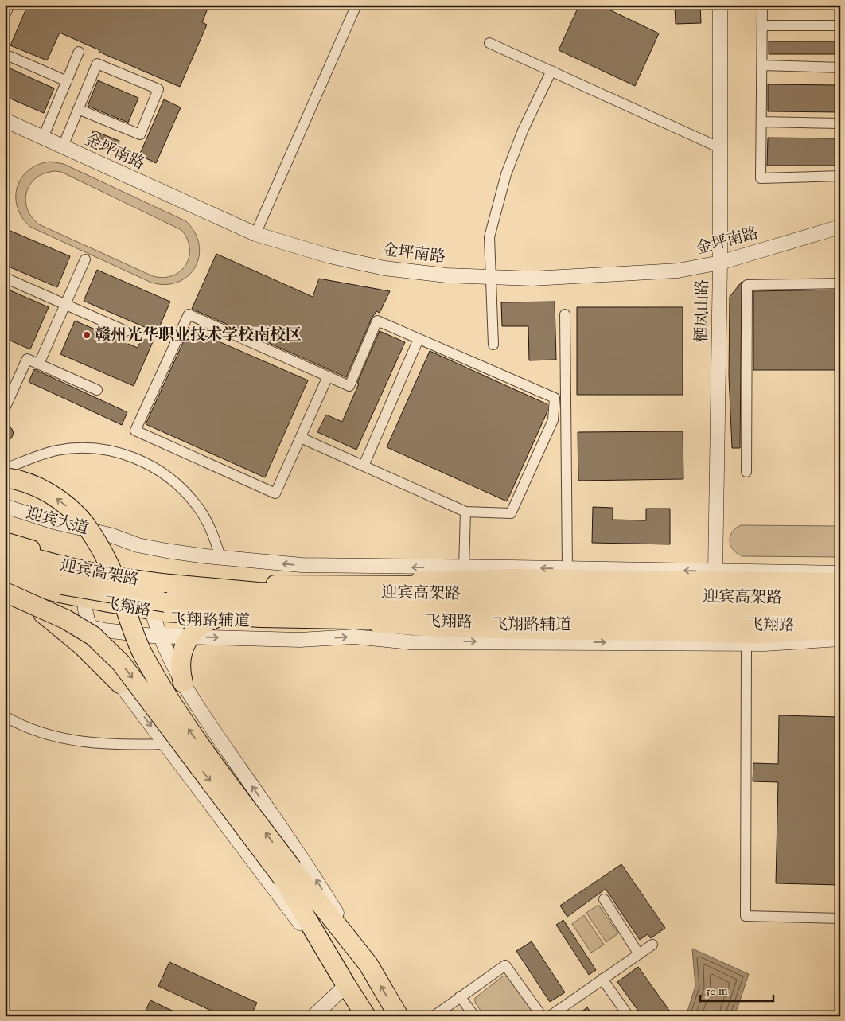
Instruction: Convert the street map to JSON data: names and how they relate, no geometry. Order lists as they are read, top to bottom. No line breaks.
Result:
{"streets":{"highway":["迎宾高架路"],"main road":["迎宾大道","飞翔路"],"street":["金坪南路","栖凤山路","飞翔路辅道"]},"crossings":[["金坪南路","栖凤山路"]],"places":["赣州光华职业技术学校南校区"],"scale_bar":"50 m"}
